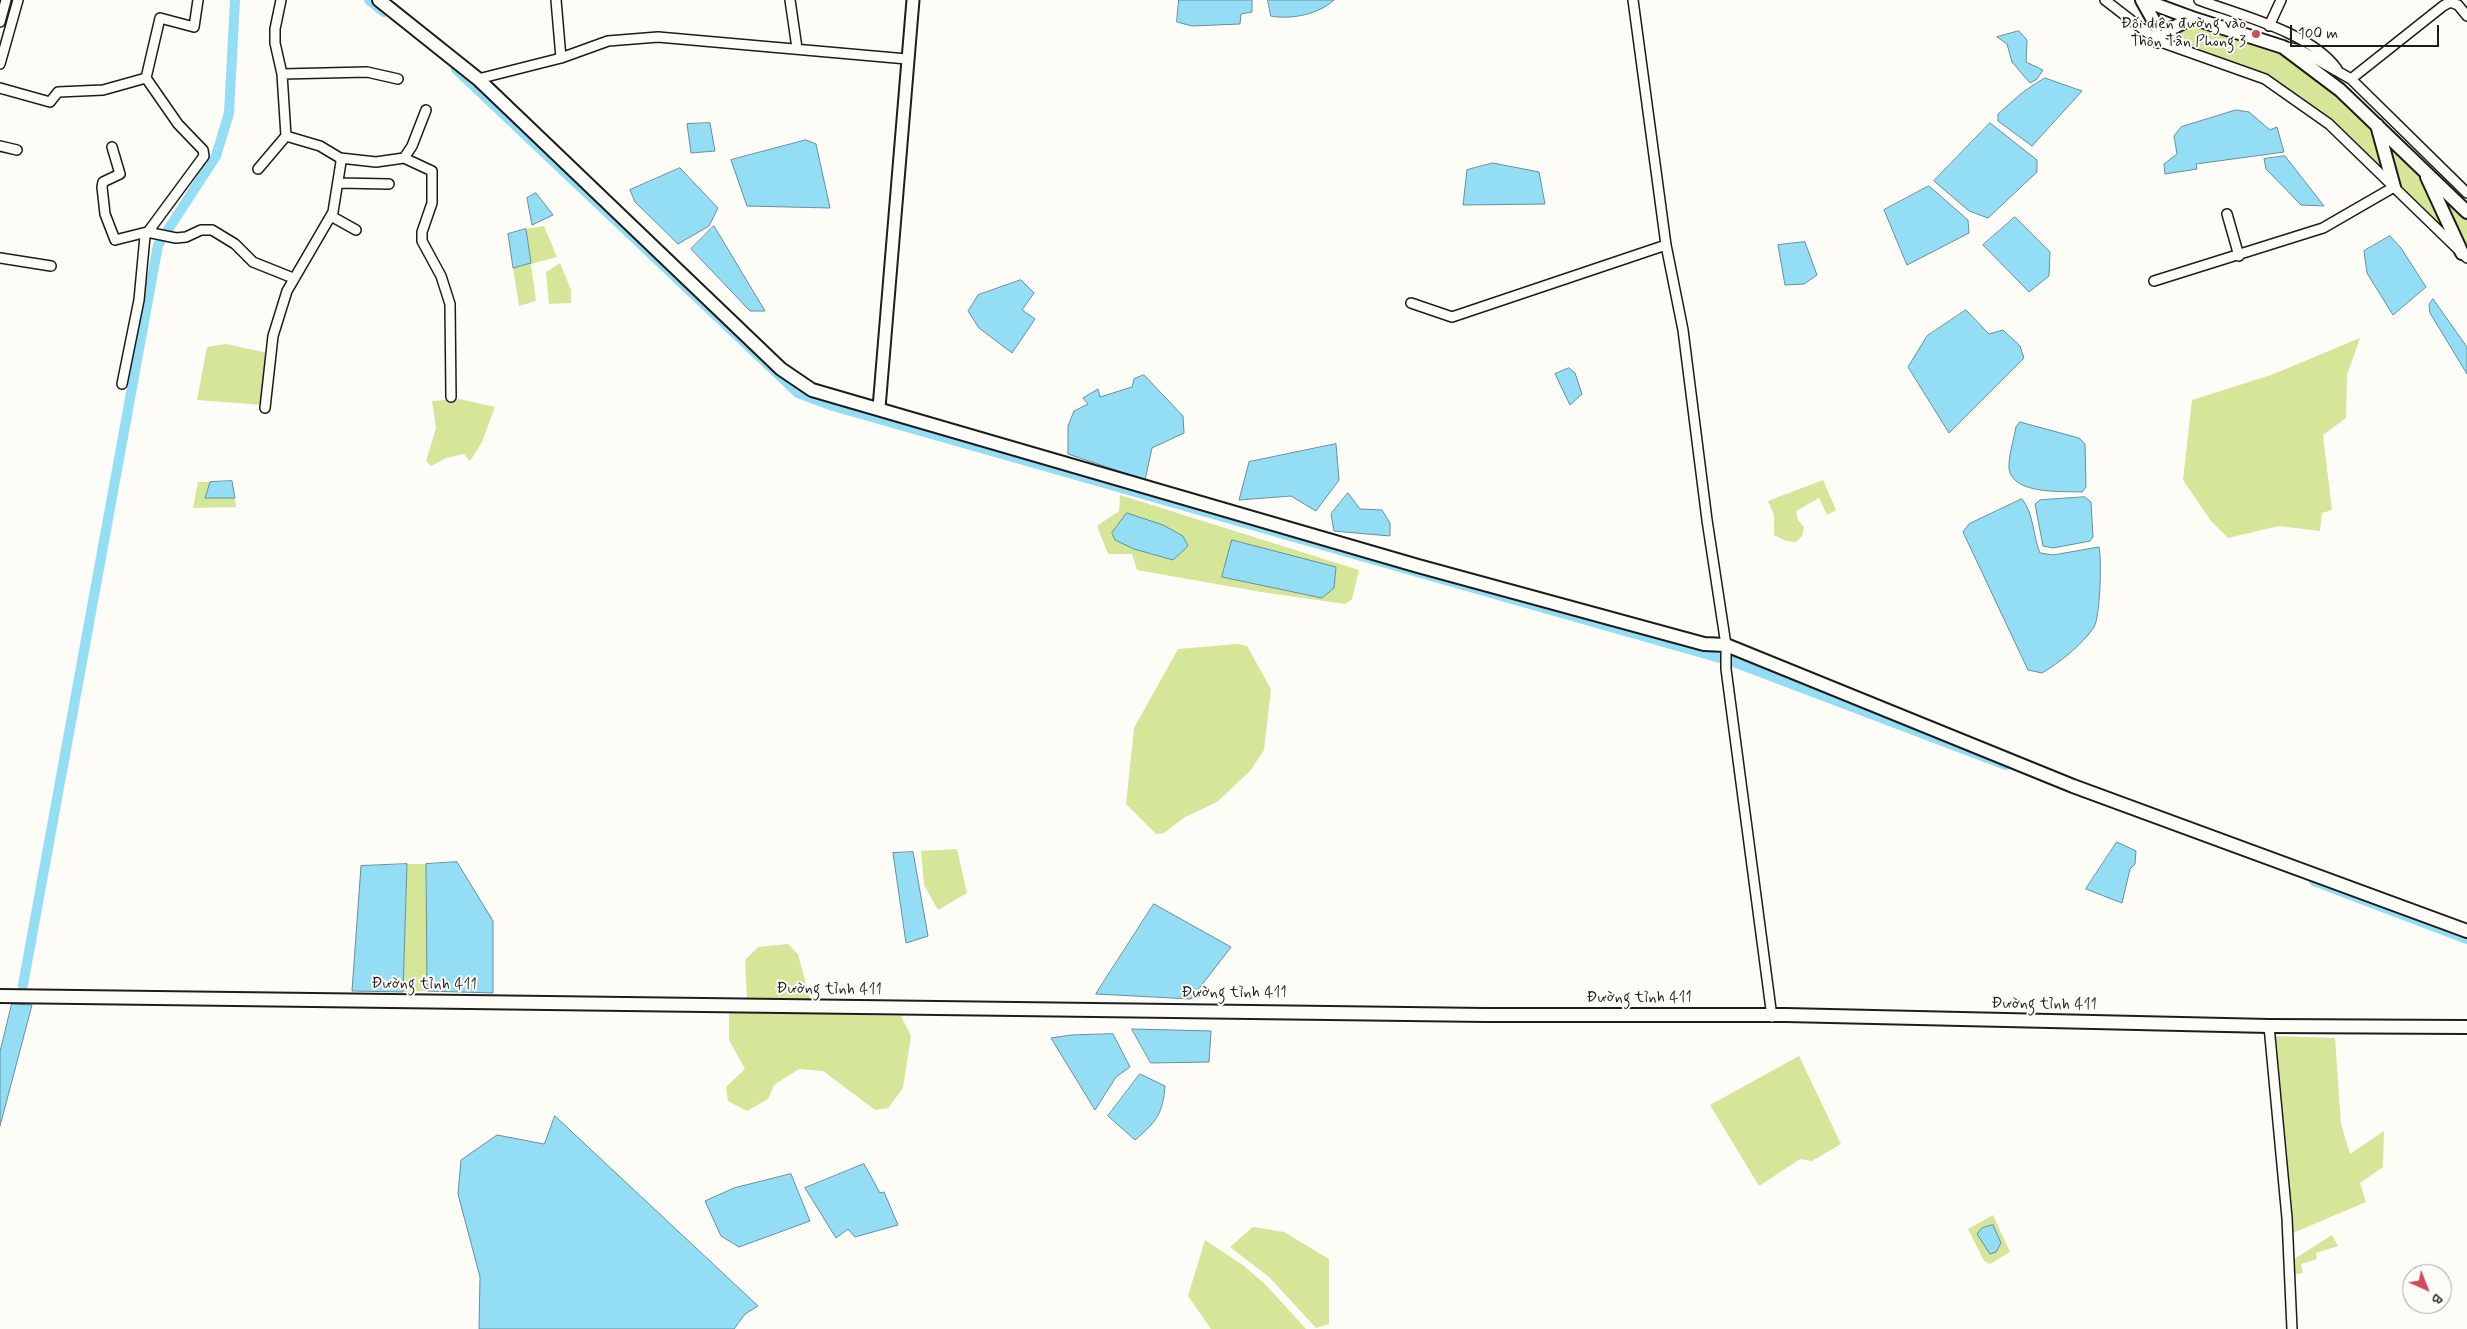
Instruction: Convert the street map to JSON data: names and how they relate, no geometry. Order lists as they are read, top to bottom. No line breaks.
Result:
{"streets":{"main road":["Đường tỉnh 411"]},"places":["Đối diện đường vào Thôn Tân Phong 3"],"scale_bar":"100 m","north":"bottom right"}
